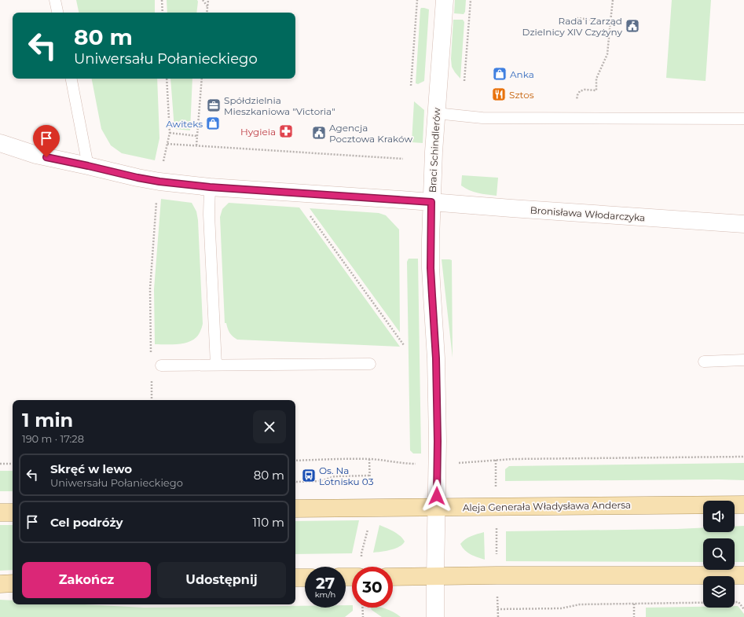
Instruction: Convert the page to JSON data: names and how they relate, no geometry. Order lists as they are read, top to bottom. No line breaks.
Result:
{"streets":{"main road":["Aleja Generała Władysława Andersa"],"street":["Braci Schindlerów","Bronisława Włodarczyka"]},"crossings":[["Braci Schindlerów","Bronisława Włodarczyka"],["Braci Schindlerów","Aleja Generała Władysława Andersa"]],"places":{"public building":["Rada i Zarząd Dzielnicy XIV Czyżyny","Agencja Pocztowa Kraków"],"shop":["Anka","Awiteks"],"restaurant":["Sztos"],"office":["Spółdzielnia Mieszkaniowa \"Victoria\""],"pharmacy":["Hygieia"],"bus stop":["Os. Na Lotnisku 03"]},"page":{"turn":["80 m","Uniwersału Połanieckiego"],"heading":["1 min","190 m · 17:28"],"list":[{"name":"Skręć w lewo","note":"Uniwersału Połanieckiego","value":"80 m"},{"name":"Cel podróży","value":"110 m"}],"buttons":["Zakończ","Udostępnij"],"speed":"27 km/h","limit":"30"}}
